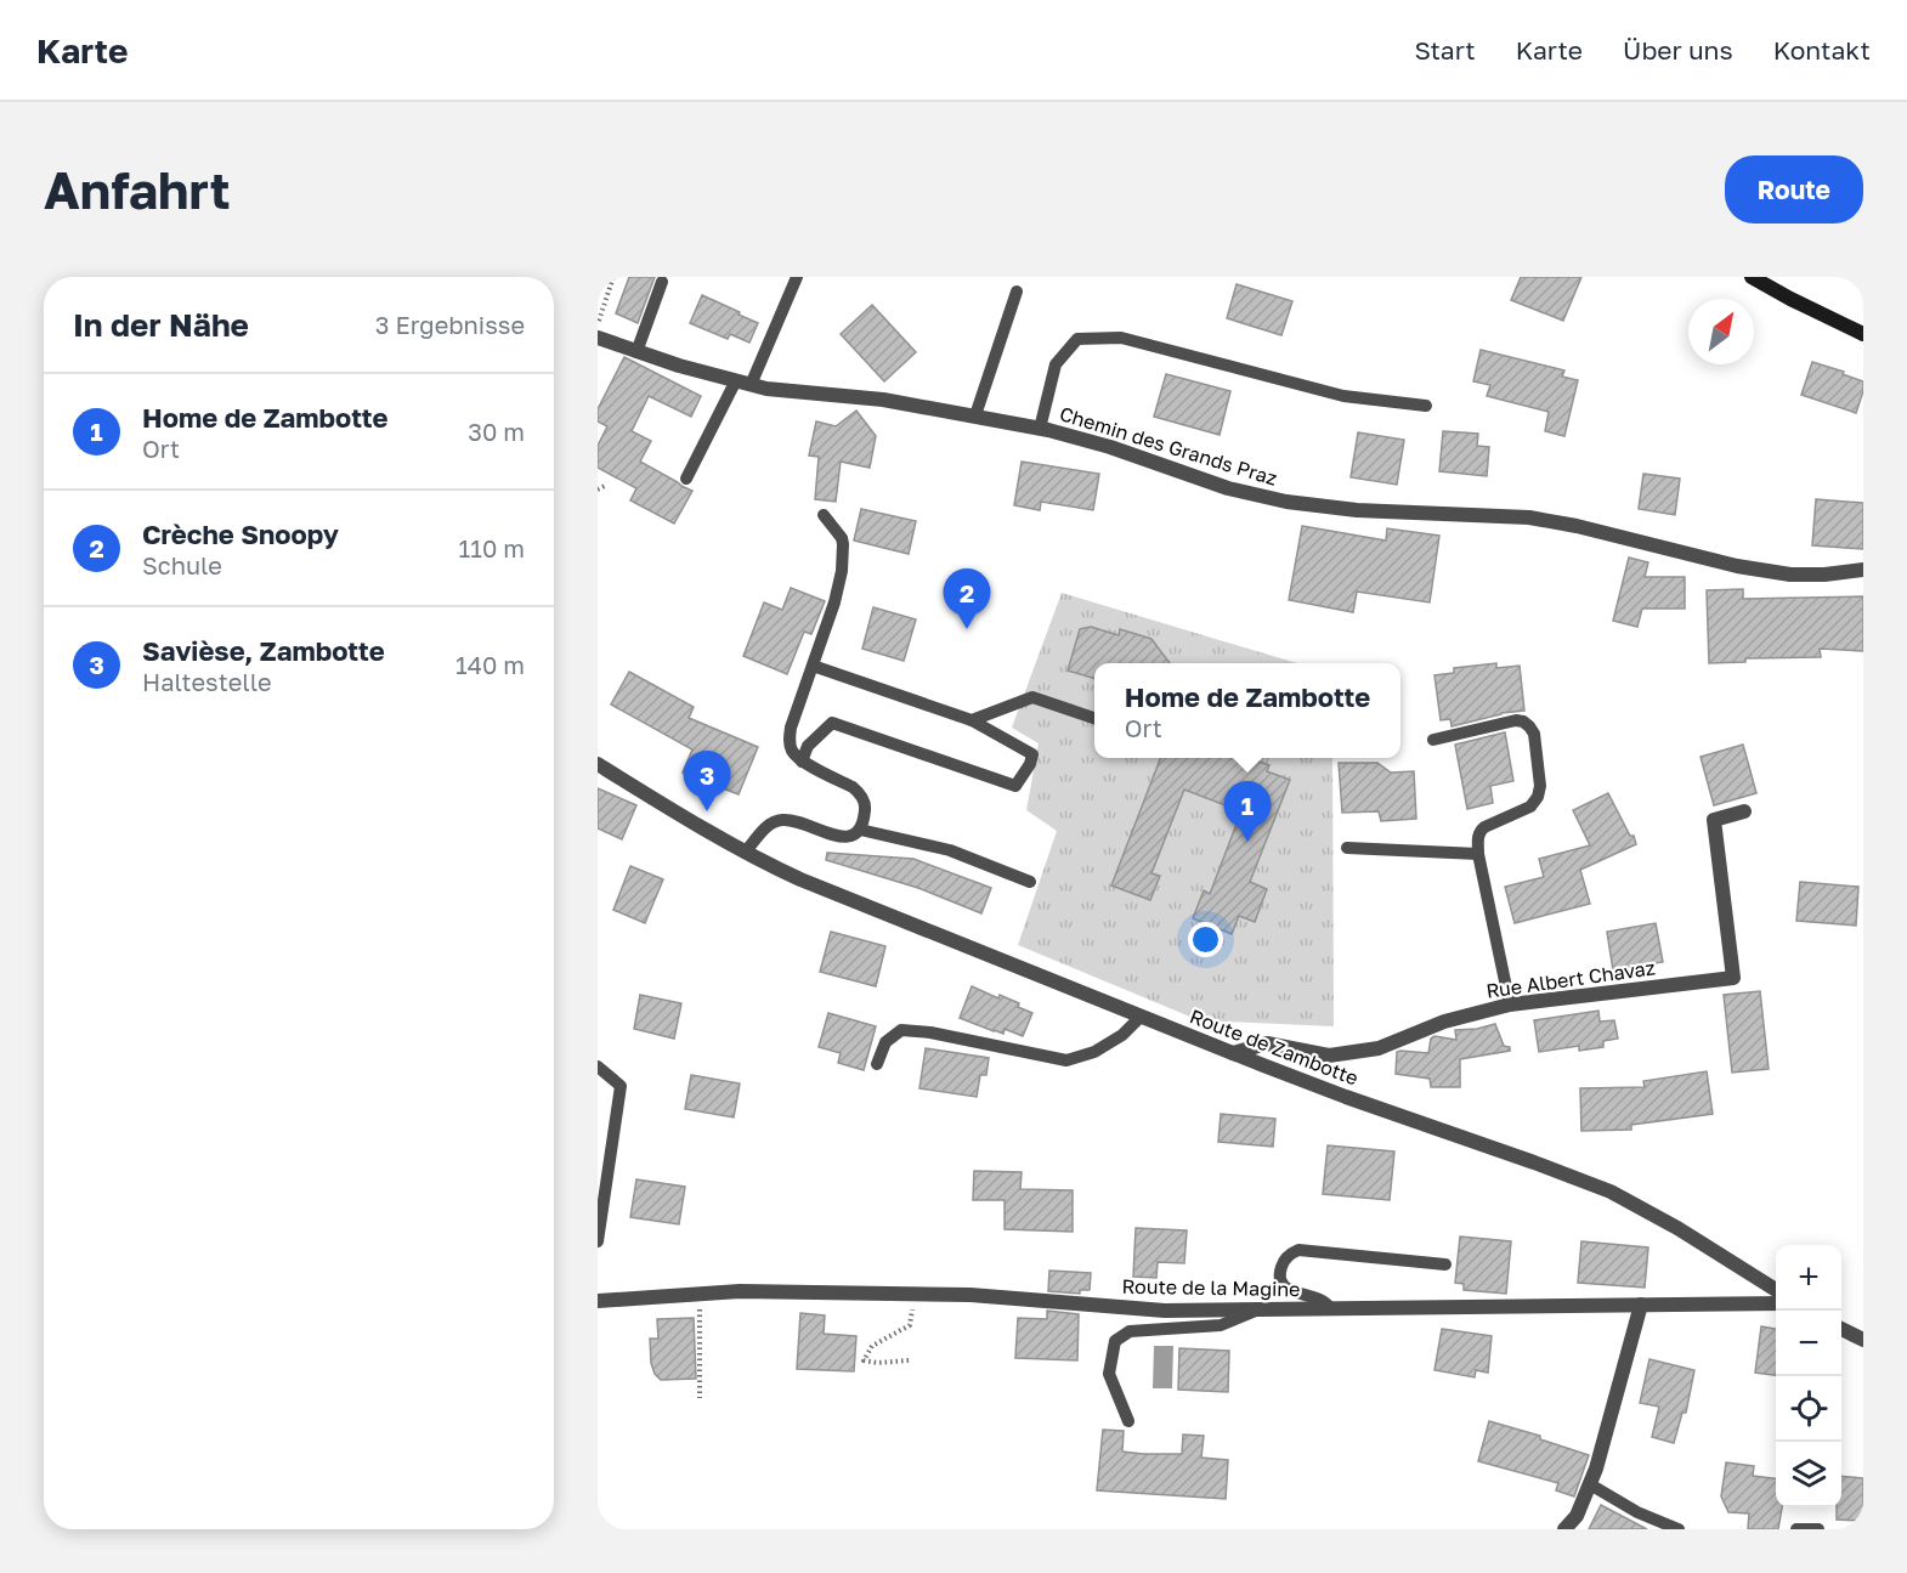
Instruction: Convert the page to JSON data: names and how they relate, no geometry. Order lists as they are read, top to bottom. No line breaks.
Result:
{"streets":{"street":["Chemin des Grands Praz","Rue Albert Chavaz","Route de Zambotte","Route de la Magine"]},"crossings":[["Rue Albert Chavaz","Route de Zambotte"]],"north":"top right","page":{"header":"Karte","nav":["Start","Karte","Über uns","Kontakt"],"buttons":"Route","title":"Anfahrt","heading":["In der Nähe","3 Ergebnisse"],"list":[{"mark":"1","name":"Home de Zambotte","note":"Ort","value":"30 m"},{"mark":"2","name":"Crèche Snoopy","note":"Schule","value":"110 m"},{"mark":"3","name":"Savièse, Zambotte","note":"Haltestelle","value":"140 m"}],"pins":["2","3","1"],"popup":["Home de Zambotte","Ort"],"map_buttons":["+","−"]}}
